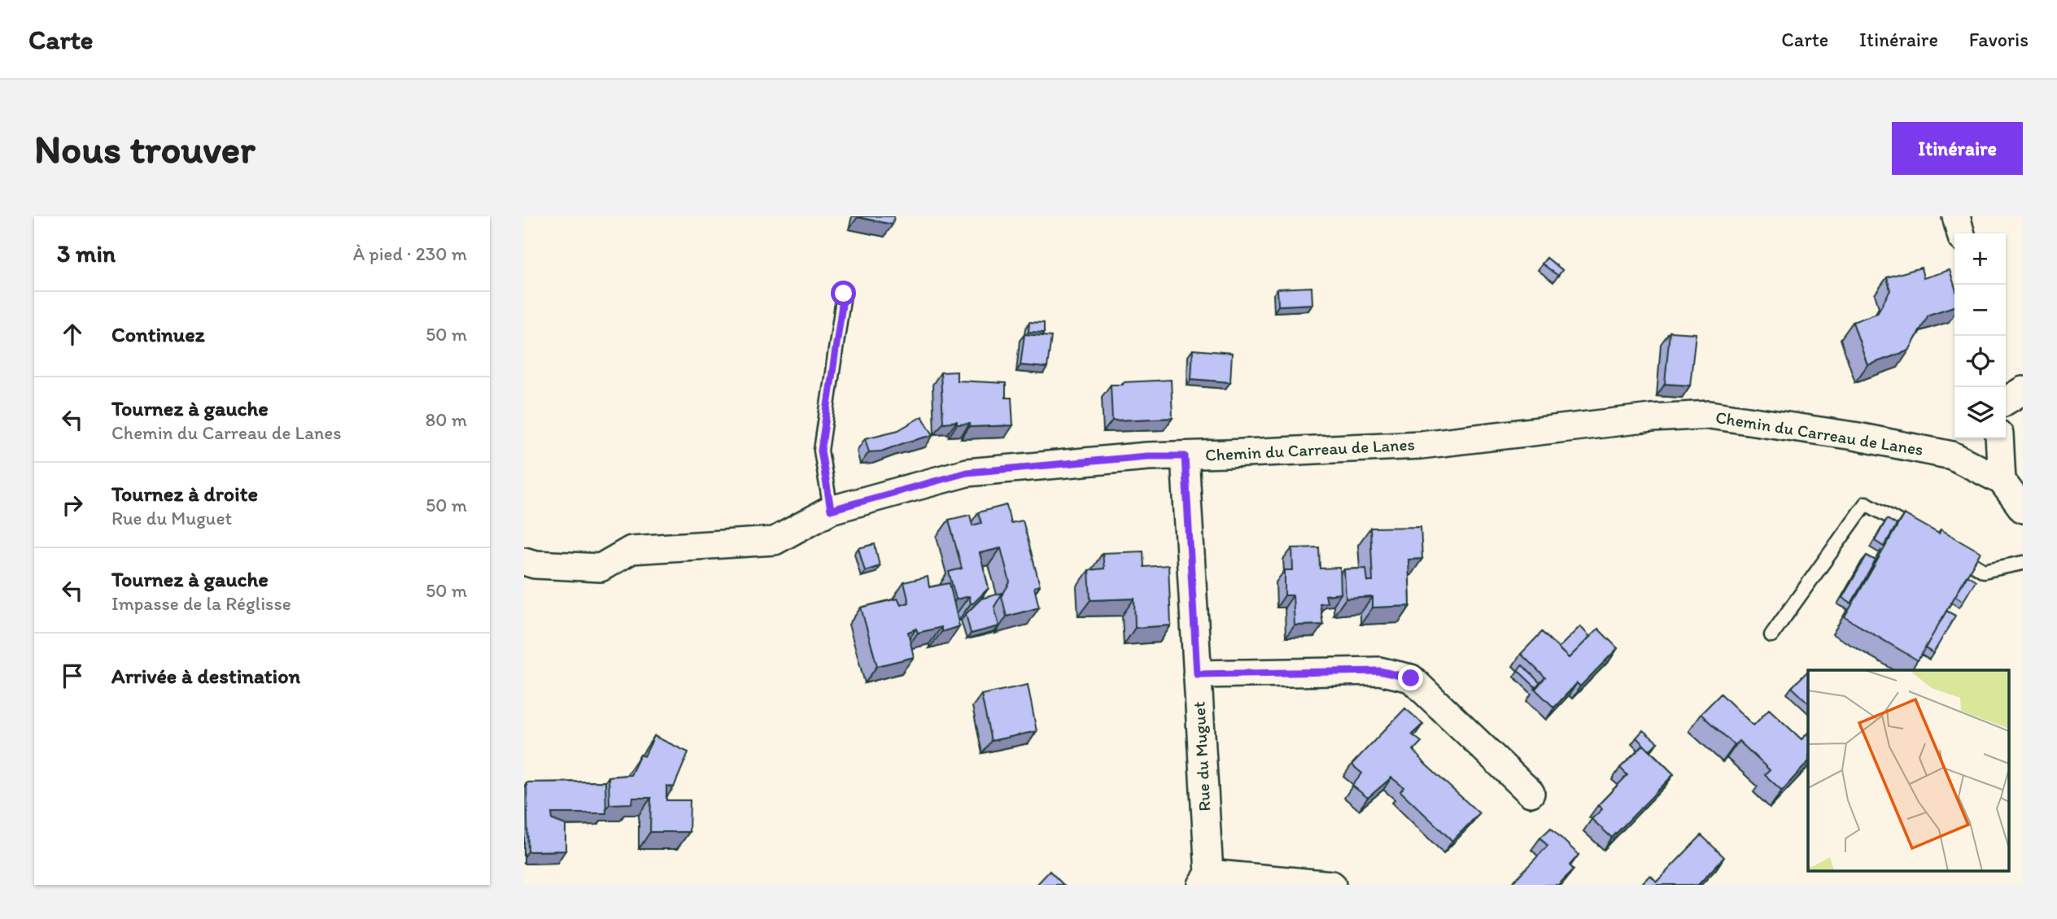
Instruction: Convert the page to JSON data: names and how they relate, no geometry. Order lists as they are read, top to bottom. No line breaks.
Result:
{"streets":{"street":["Chemin du Carreau de Lanes","Rue du Muguet"]},"crossings":[["Chemin du Carreau de Lanes","Rue du Muguet"]],"page":{"header":"Carte","nav":["Carte","Itinéraire","Favoris"],"buttons":"Itinéraire","title":"Nous trouver","heading":["3 min","À pied · 230 m"],"map_buttons":["+","−"],"list":[["Continuez","50 m"],["Tournez à gauche","Chemin du Carreau de Lanes","80 m"],["Tournez à droite","Rue du Muguet","50 m"],["Tournez à gauche","Impasse de la Réglisse","50 m"],"Arrivée à destination"]}}
